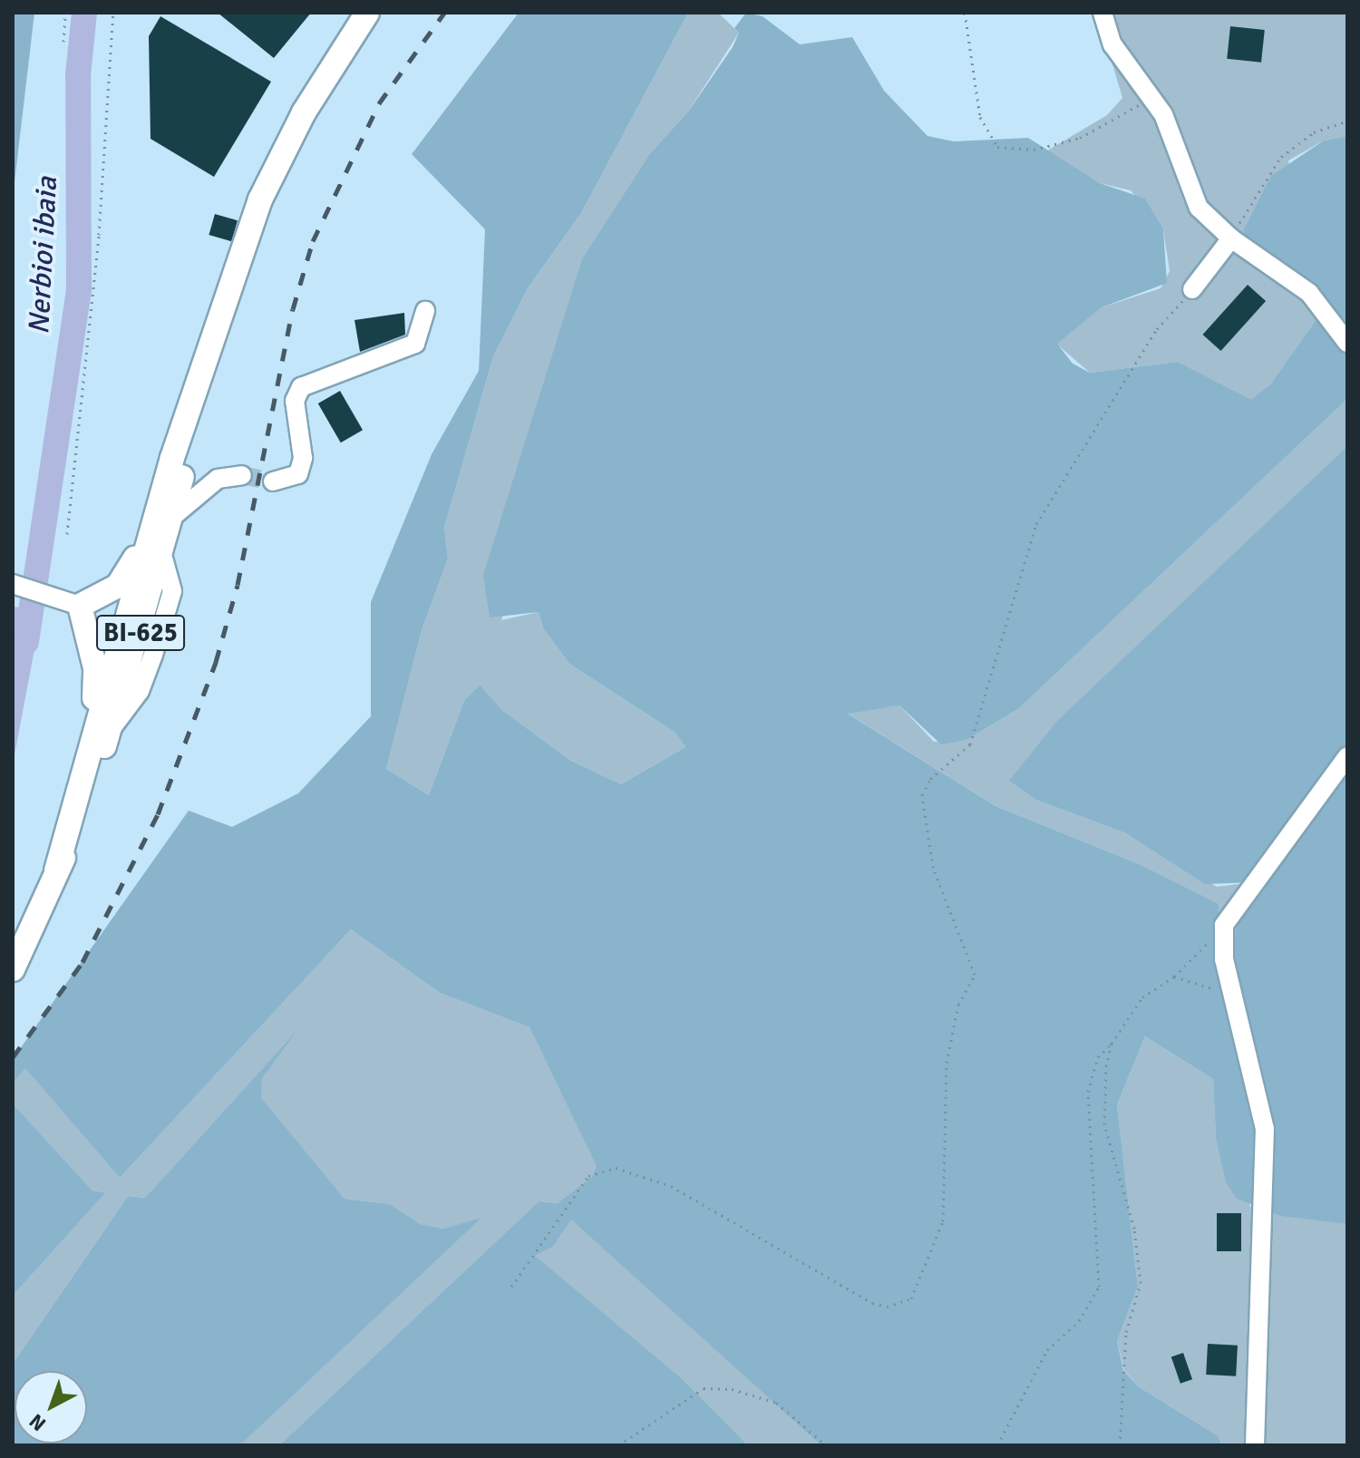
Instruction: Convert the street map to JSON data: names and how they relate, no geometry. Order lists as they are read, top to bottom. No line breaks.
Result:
{"streets":{"main road":["BI-625"]},"water":["Nerbioi ibaia"],"north":"bottom left"}
